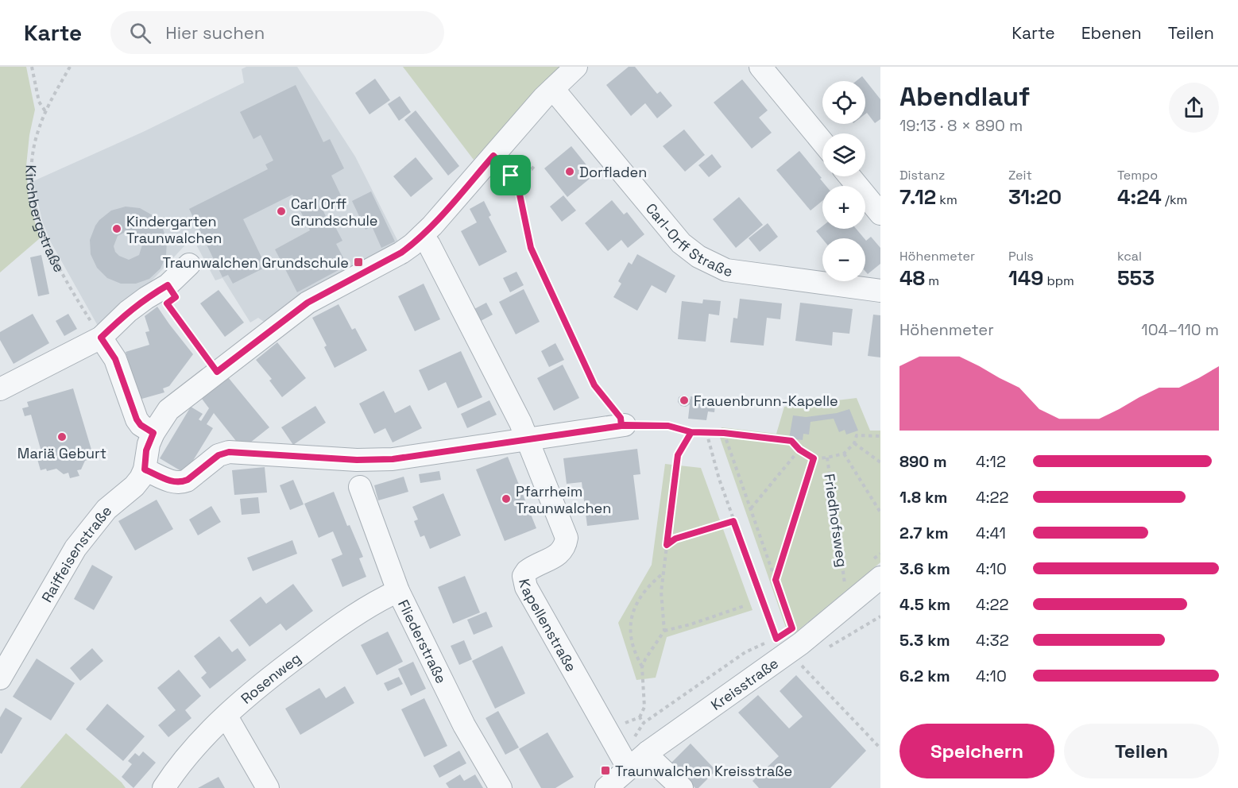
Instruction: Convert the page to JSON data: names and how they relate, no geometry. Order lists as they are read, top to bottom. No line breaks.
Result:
{"streets":{"street":["Carl-Orff Straße","Raiffeisenstraße","Kapellenstraße","Fliederstraße","Rosenweg","Kreisstraße"],"path":["Kirchbergstraße","Friedhofsweg"]},"crossings":[["Carl-Orff Straße","Raiffeisenstraße"],["Raiffeisenstraße","Kapellenstraße"],["Kapellenstraße","Kreisstraße"],["Fliederstraße","Rosenweg"]],"places":{"other":["Dorfladen","Carl Orff Grundschule","Kindergarten Traunwalchen","Frauenbrunn-Kapelle","Mariä Geburt","Pfarrheim Traunwalchen"],"transit":["Traunwalchen Grundschule","Traunwalchen Kreisstraße"]},"page":{"header":"Karte","search":"Hier suchen","nav":["Karte","Ebenen","Teilen"],"heading":["Abendlauf","19:13 · 8 × 890 m"],"map_buttons":["+","−"],"stats":[["Distanz","7.12 km"],["Zeit","31:20"],["Tempo","4:24 /km"],["Höhenmeter","48 m"],["Puls","149 bpm"],["kcal","553"]],"chart":["Höhenmeter","104–110 m"],"list":[{"name":"890 m","note":"4:12"},{"name":"1.8 km","note":"4:22"},{"name":"2.7 km","note":"4:41"},{"name":"3.6 km","note":"4:10"},{"name":"4.5 km","note":"4:22"},{"name":"5.3 km","note":"4:32"},{"name":"6.2 km","note":"4:10"}],"buttons":["Speichern","Teilen"]}}
